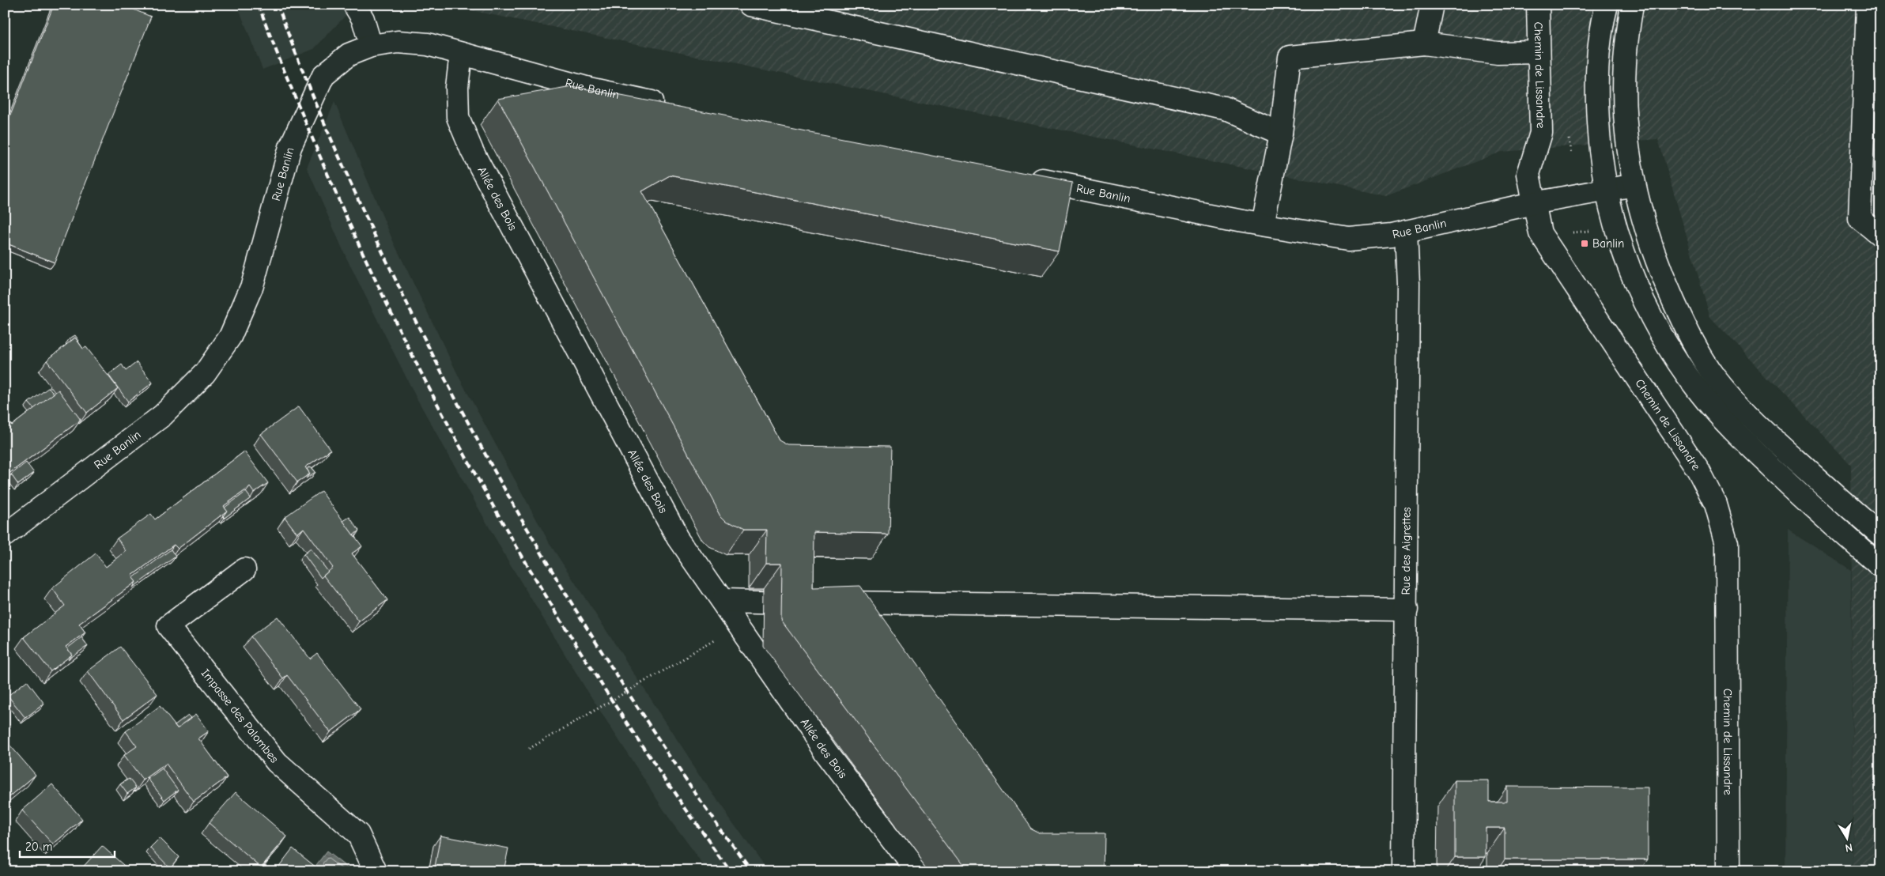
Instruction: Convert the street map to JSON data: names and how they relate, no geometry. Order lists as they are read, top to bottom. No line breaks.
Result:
{"streets":{"street":["Chemin de Lissandre","Rue Banlin","Allée des Bois","Rue des Aigrettes","Impasse des Palombes"]},"crossings":[["Chemin de Lissandre","Rue Banlin"],["Rue Banlin","Allée des Bois"],["Rue Banlin","Rue des Aigrettes"]],"places":{"transit":["Banlin"]},"scale_bar":"20 m","north":"bottom"}
